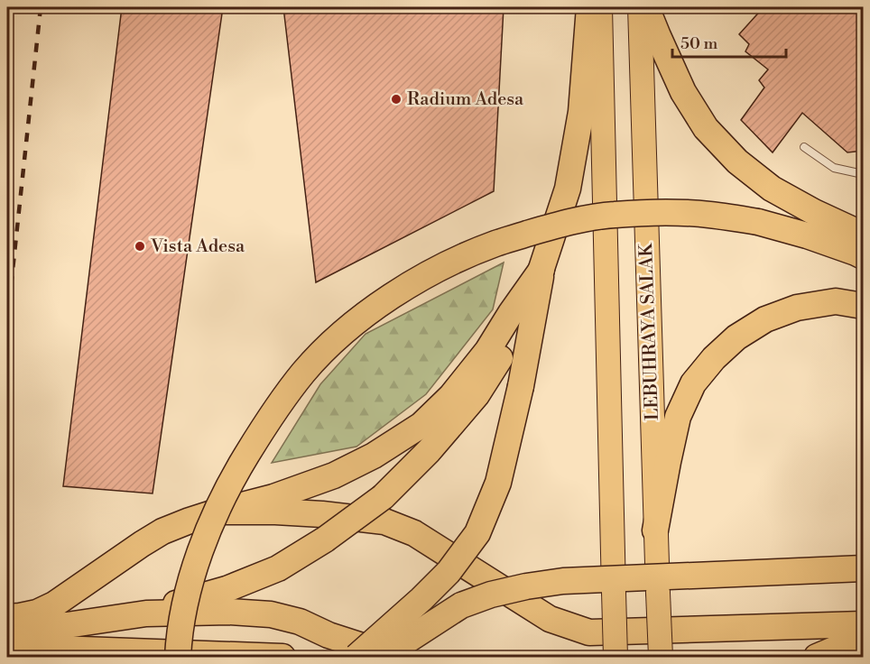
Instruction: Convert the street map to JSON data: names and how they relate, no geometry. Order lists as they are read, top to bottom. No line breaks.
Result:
{"streets":{"highway":["LEBUHRAYA SALAK"]},"places":["Radium Adesa","Vista Adesa"],"scale_bar":"50 m"}
